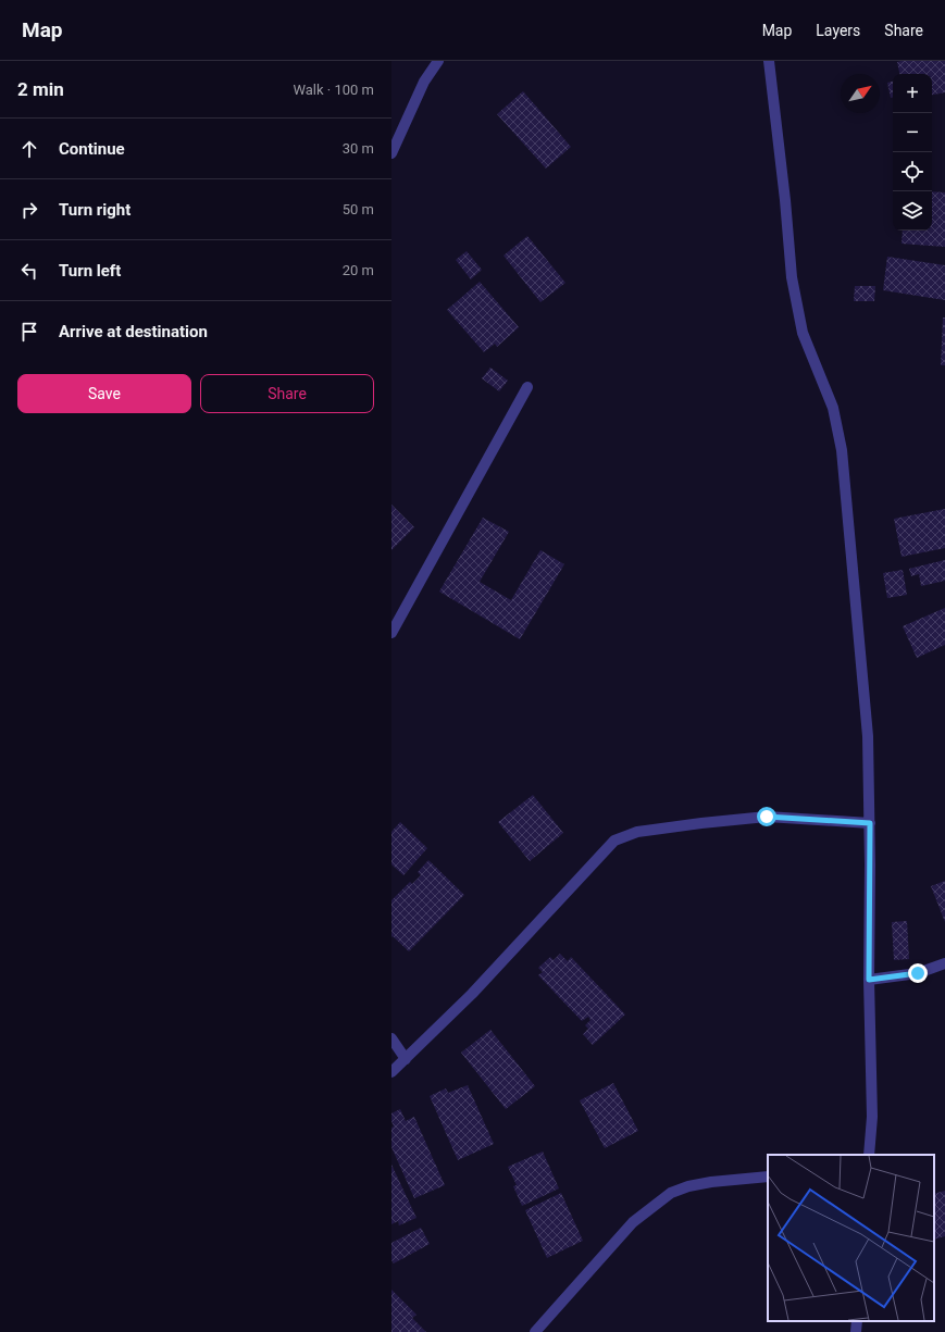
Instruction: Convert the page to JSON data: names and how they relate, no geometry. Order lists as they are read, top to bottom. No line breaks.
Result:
{"north":"top right","page":{"header":"Map","nav":["Map","Layers","Share"],"heading":["2 min","Walk · 100 m"],"map_buttons":["+","−"],"list":[["Continue","30 m"],["Turn right","50 m"],["Turn left","20 m"],"Arrive at destination"],"buttons":["Save","Share"]}}
